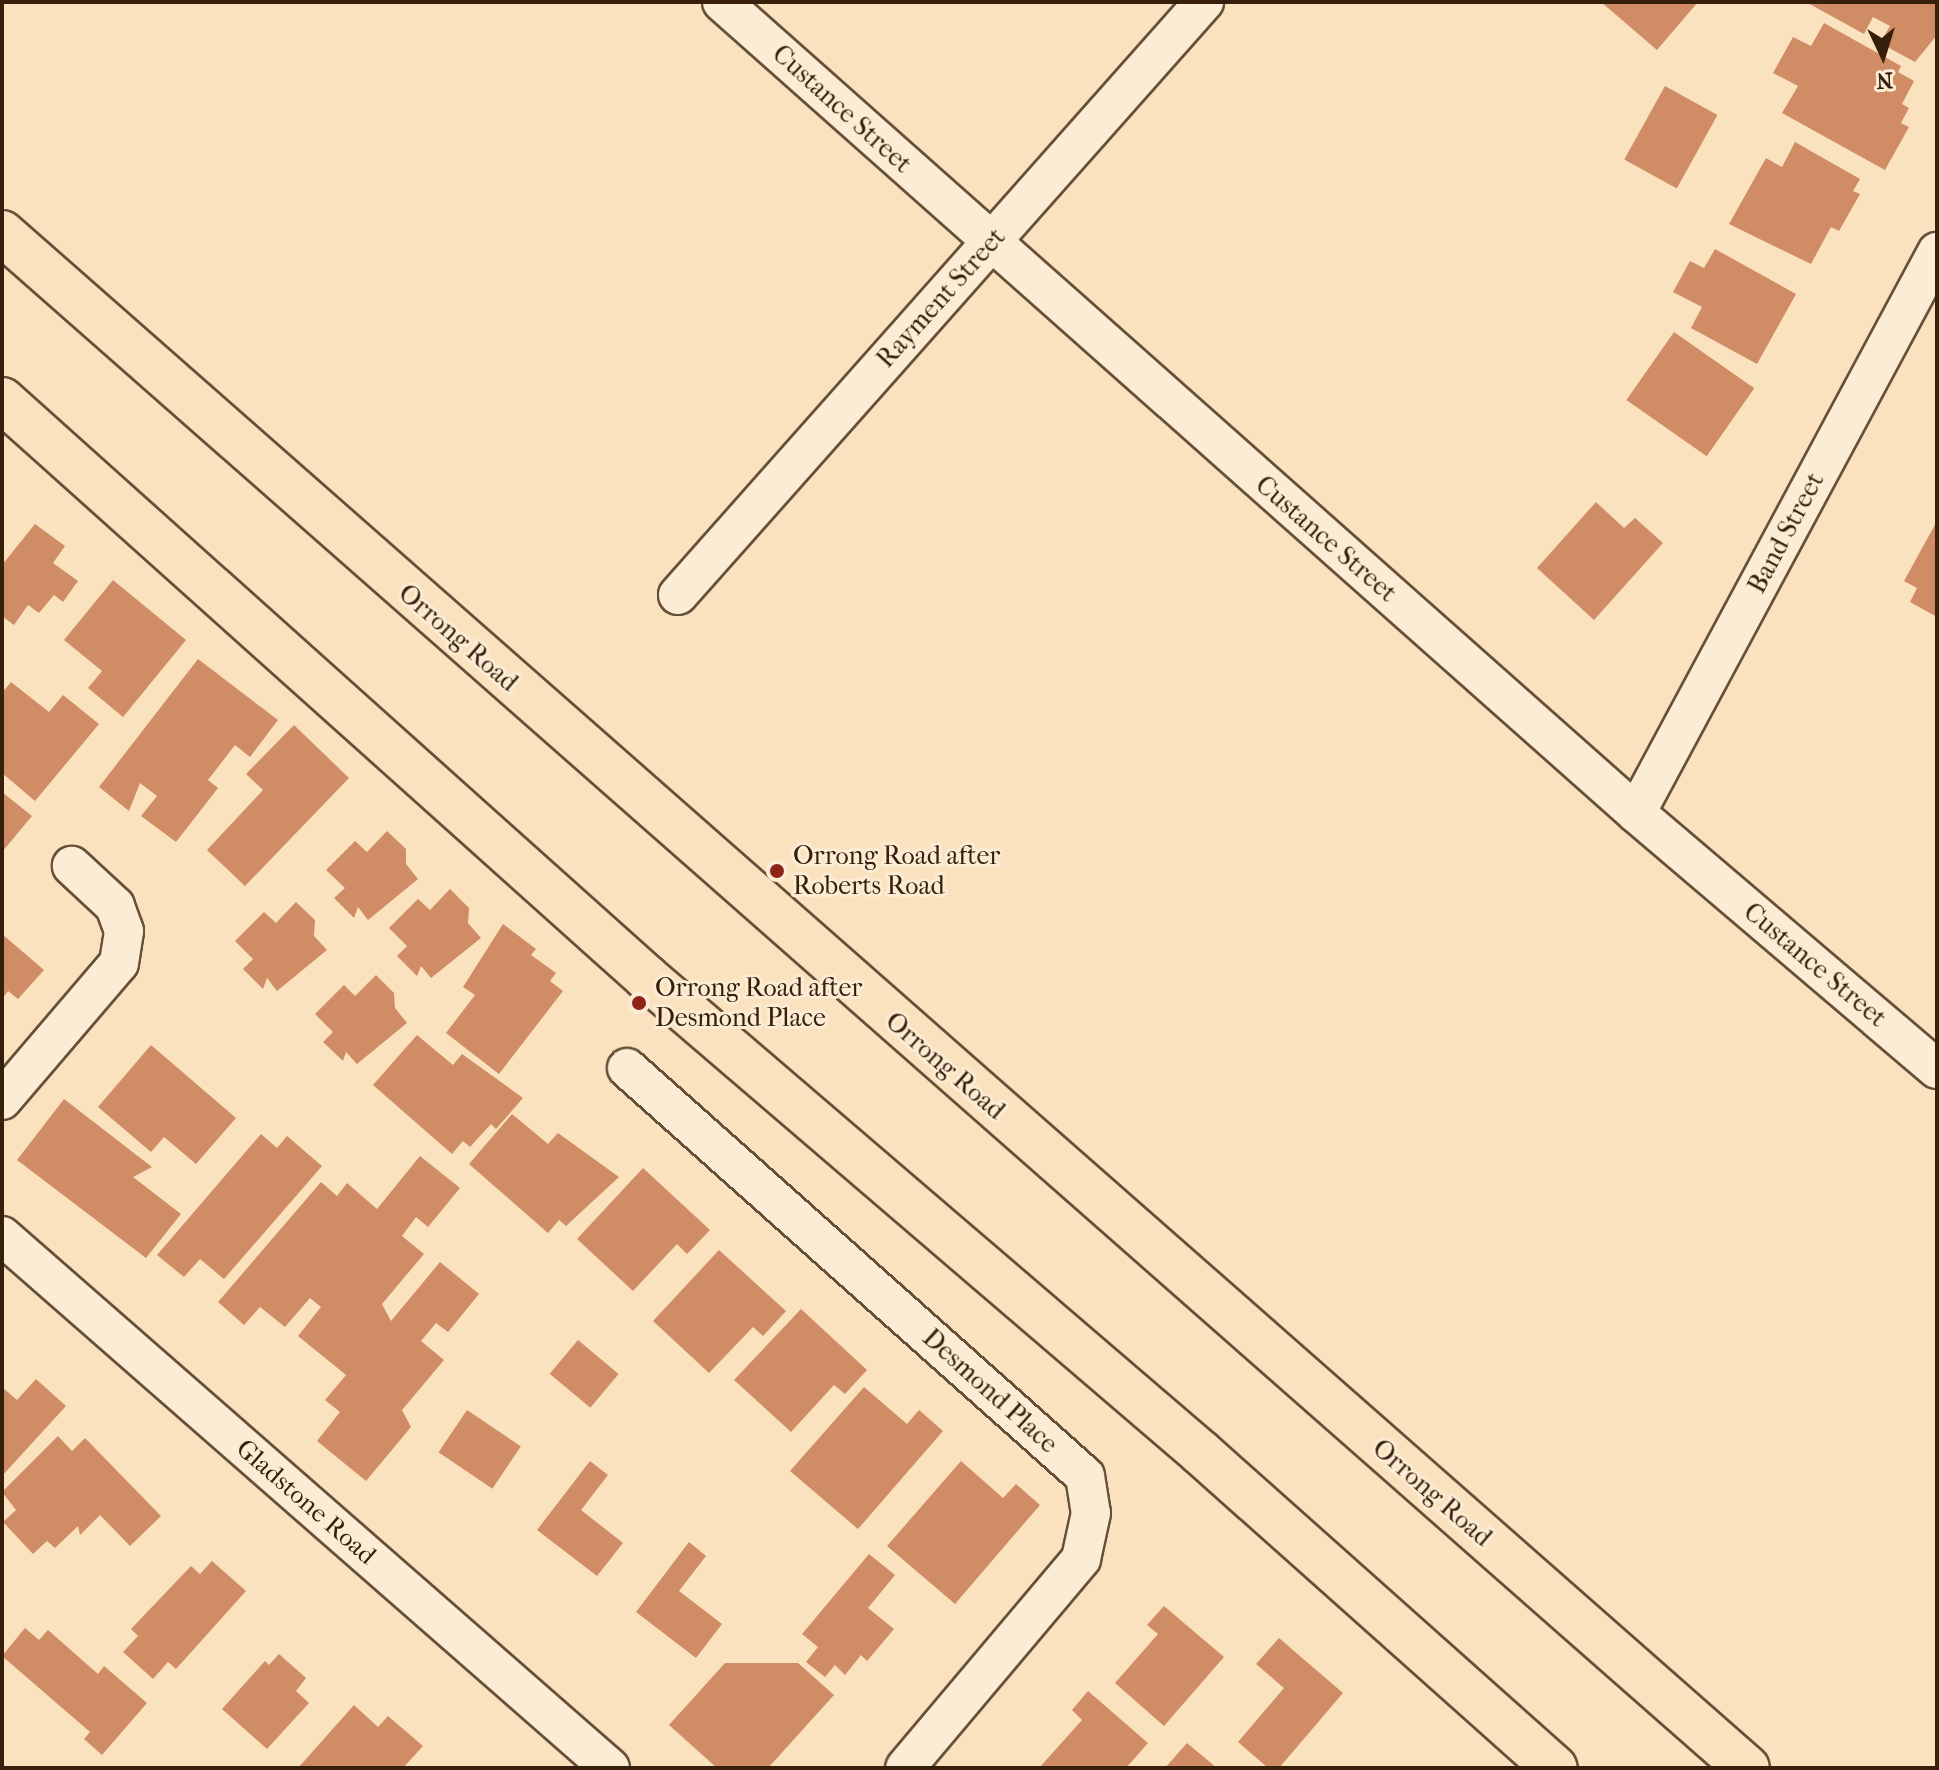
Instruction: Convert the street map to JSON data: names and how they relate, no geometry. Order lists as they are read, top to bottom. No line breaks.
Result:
{"streets":{"highway":["Orrong Road"],"street":["Custance Street","Rayment Street","Band Street","Desmond Place","Gladstone Road"]},"crossings":[["Custance Street","Rayment Street"],["Custance Street","Band Street"]],"places":["Orrong Road after Roberts Road","Orrong Road after Desmond Place"],"north":"bottom"}
